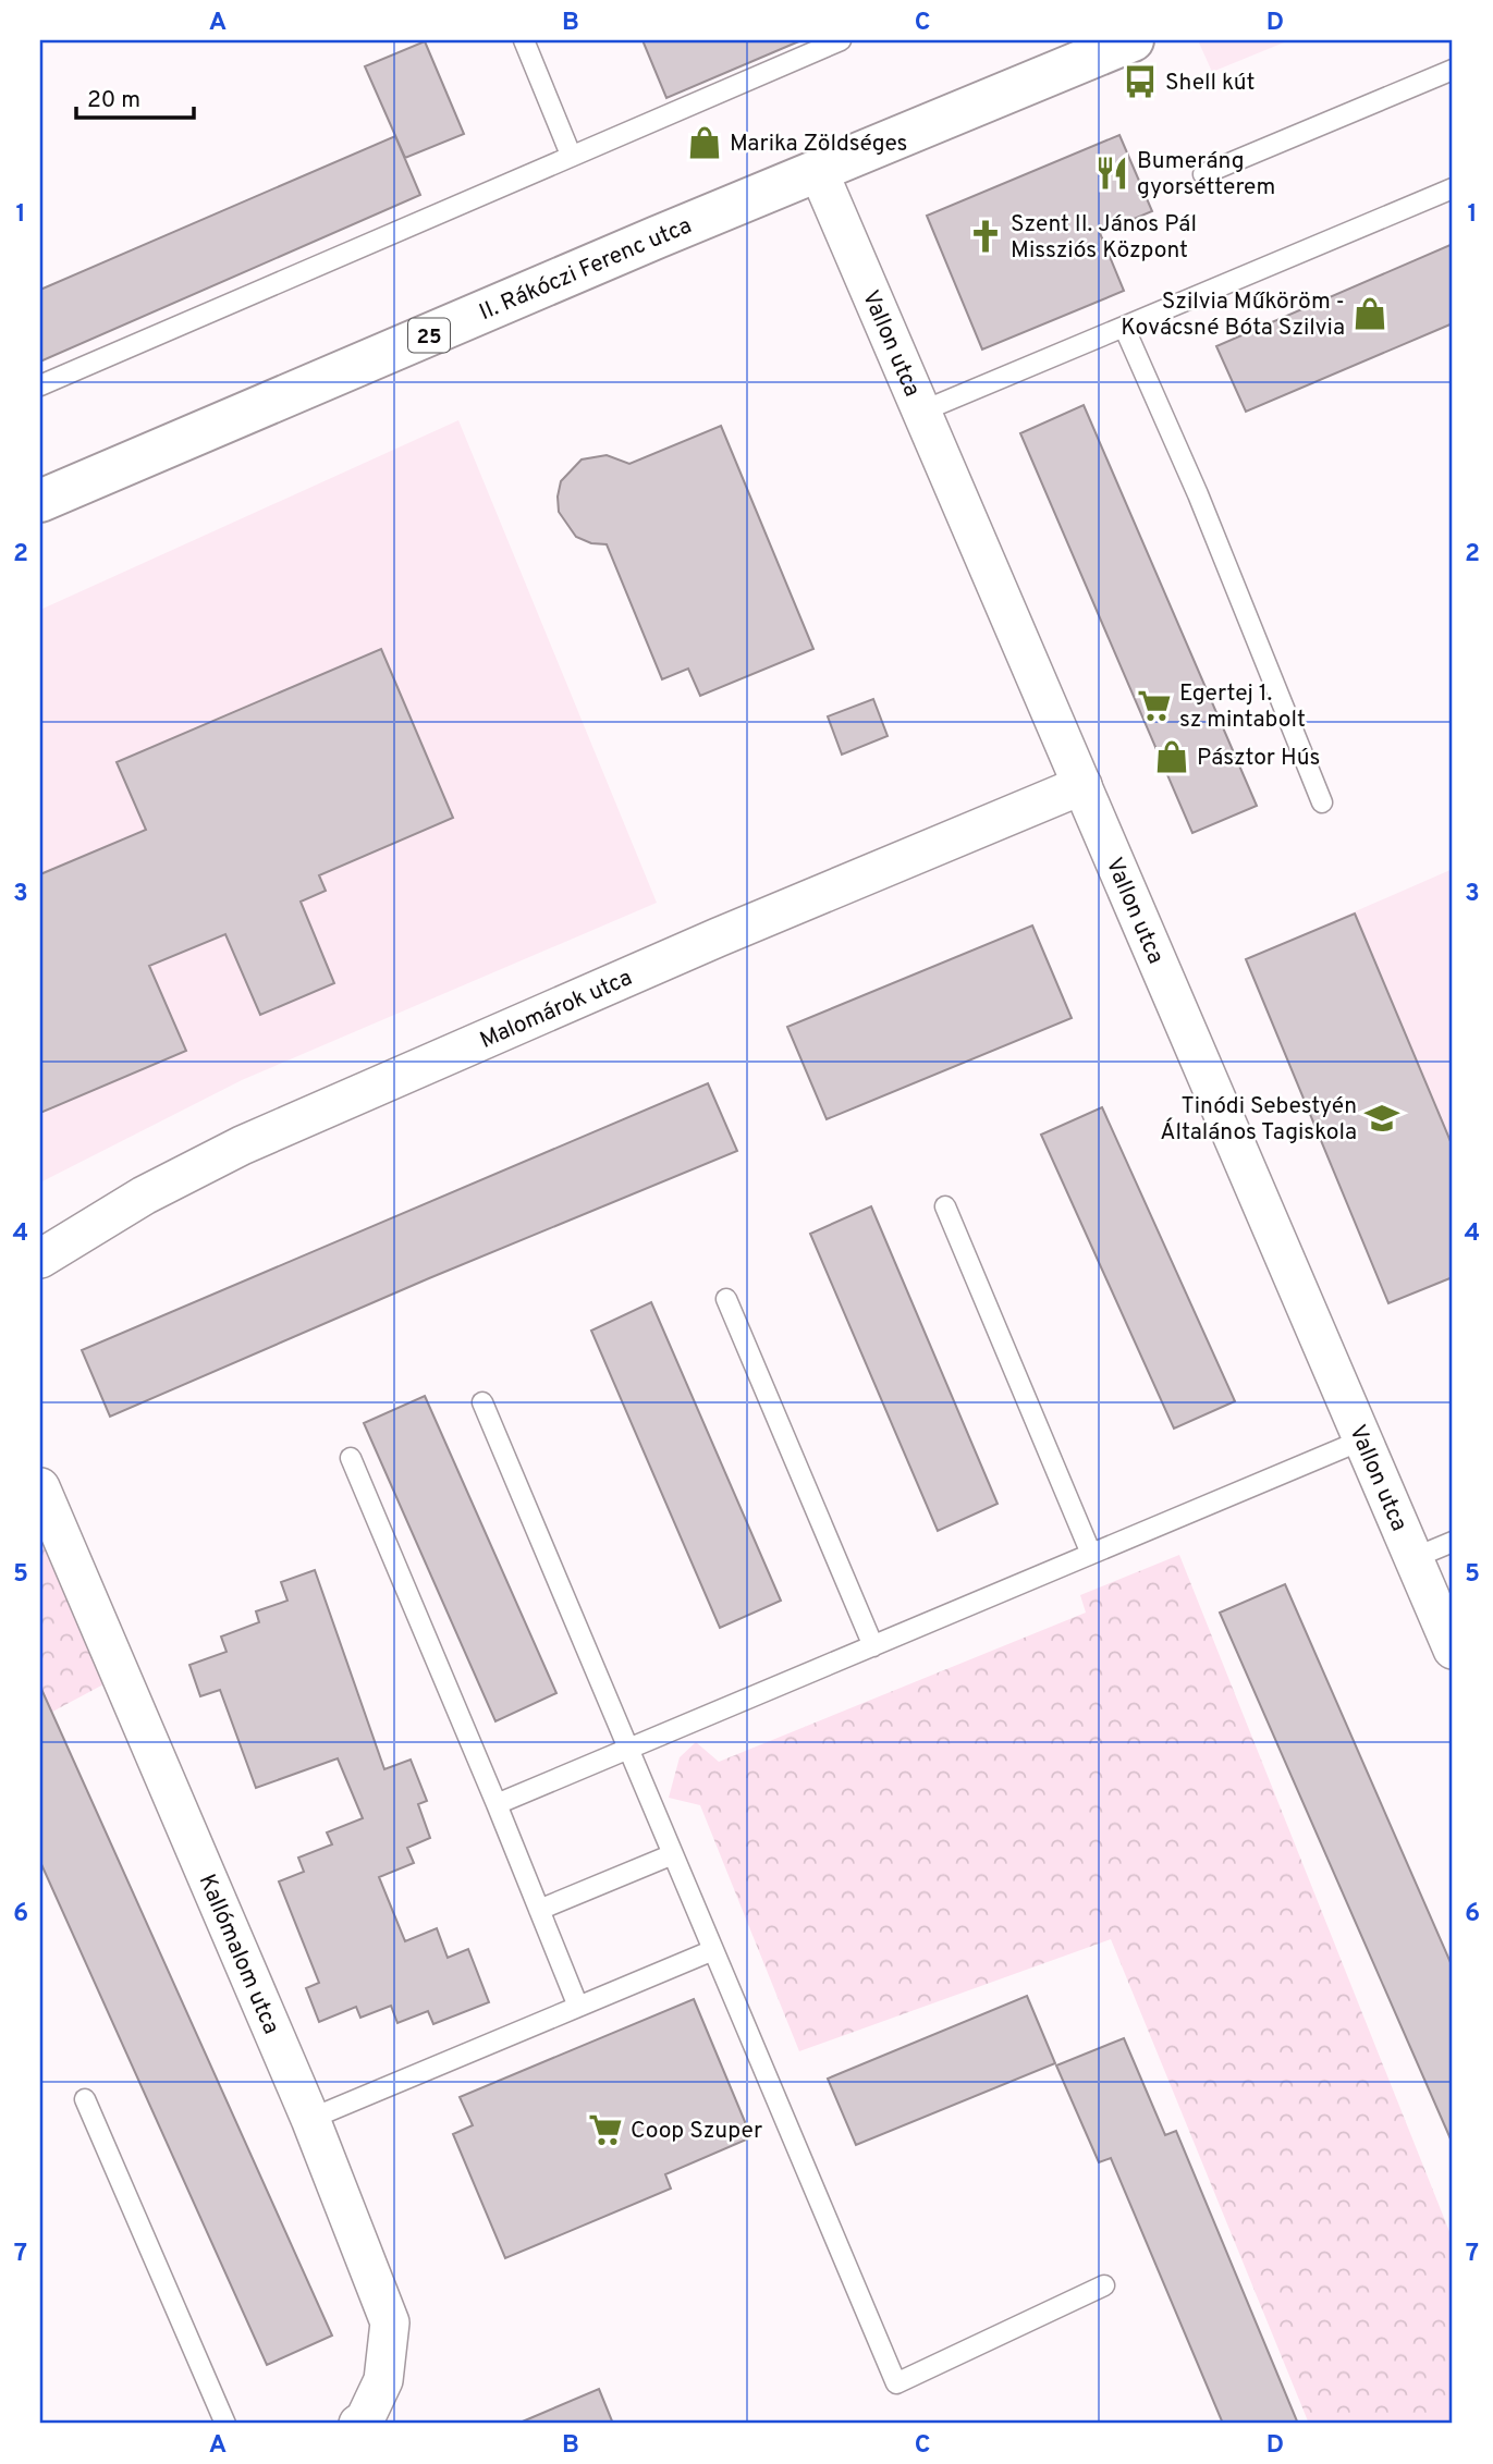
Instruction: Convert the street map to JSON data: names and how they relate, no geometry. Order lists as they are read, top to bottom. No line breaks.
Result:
{"streets":{"main road":["II. Rákóczi Ferenc utca","25"],"street":["Vallon utca","Malomárok utca","Kallómalom utca"]},"crossings":[["II. Rákóczi Ferenc utca","Vallon utca"],["Vallon utca","Malomárok utca"]],"places":{"bus stop":["Shell kút"],"shop":["Marika Zöldséges","Szilvia Műköröm - Kovácsné Bóta Szilvia","Pásztor Hús"],"restaurant":["Bumeráng gyorsétterem"],"church":["Szent II. János Pál Missziós Központ"],"supermarket":["Egertej 1. sz mintabolt","Coop Szuper"],"school or university":["Tinódi Sebestyén Általános Tagiskola"]},"scale_bar":"20 m","grid":{"columns":["A","B","C","D"],"rows":["1","2","3","4","5","6","7"]}}
